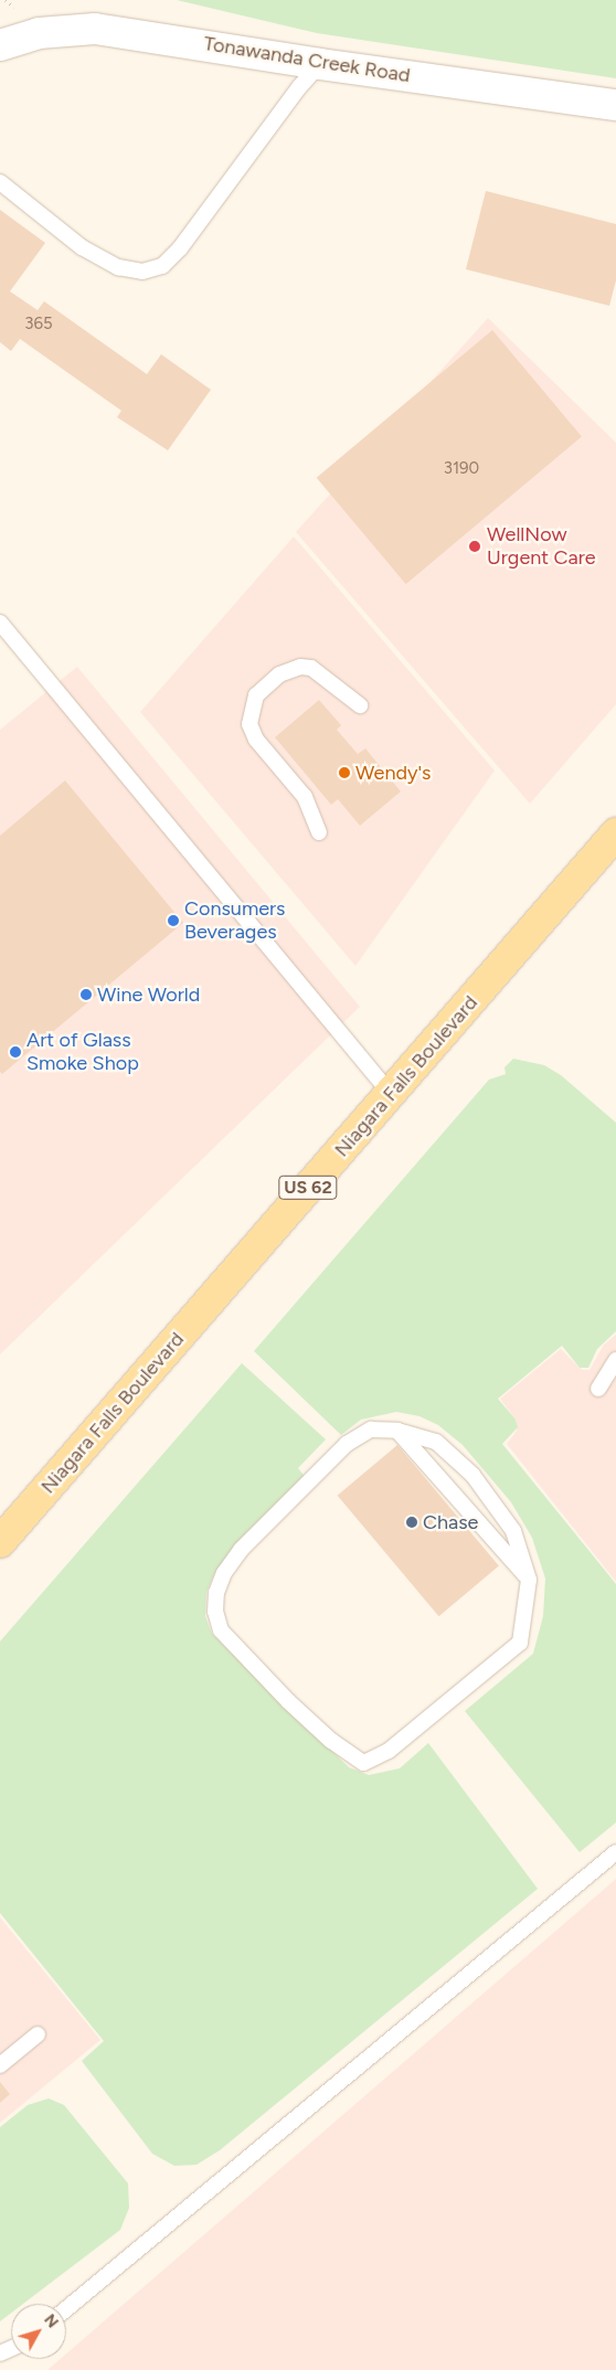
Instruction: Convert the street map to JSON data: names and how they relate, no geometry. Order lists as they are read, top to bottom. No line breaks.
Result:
{"streets":{"main road":["Niagara Falls Boulevard","US 62"],"street":["Tonawanda Creek Road"]},"places":["WellNow Urgent Care","Wendy's","Consumers Beverages","Wine World","Art of Glass Smoke Shop","Chase"],"house_numbers":["365","3190"],"north":"top right"}
